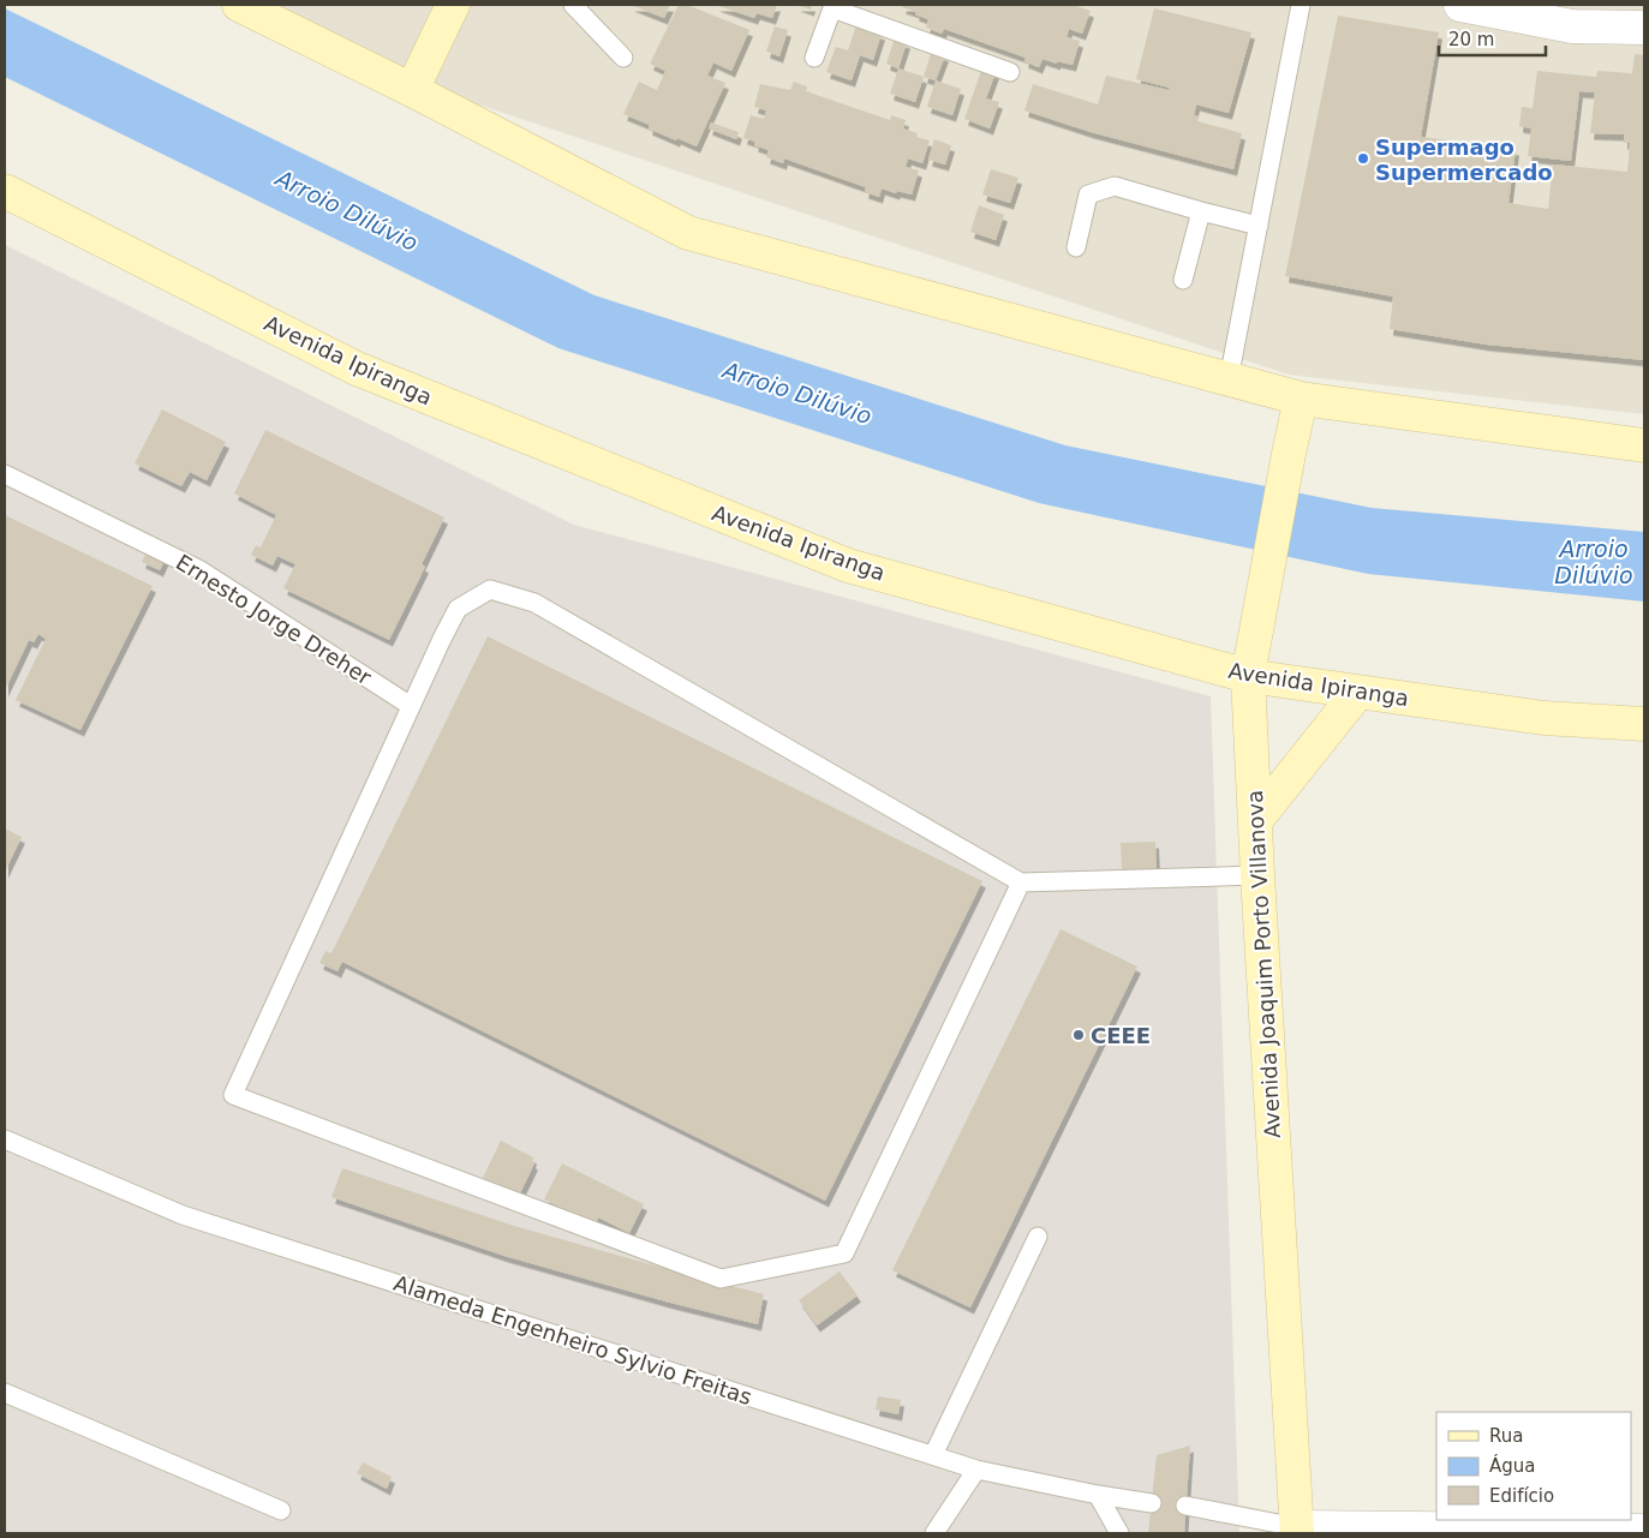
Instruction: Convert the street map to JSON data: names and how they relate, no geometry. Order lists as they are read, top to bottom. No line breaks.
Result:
{"streets":{"main road":["Avenida Ipiranga","Avenida Joaquim Porto Villanova"],"lane":["Ernesto Jorge Dreher","Alameda Engenheiro Sylvio Freitas"]},"crossings":[["Avenida Ipiranga","Avenida Joaquim Porto Villanova"]],"water":["Arroio Dilúvio"],"places":["Supermago Supermercado","CEEE"],"legend":["Rua","Água","Edifício"],"scale_bar":"20 m"}
